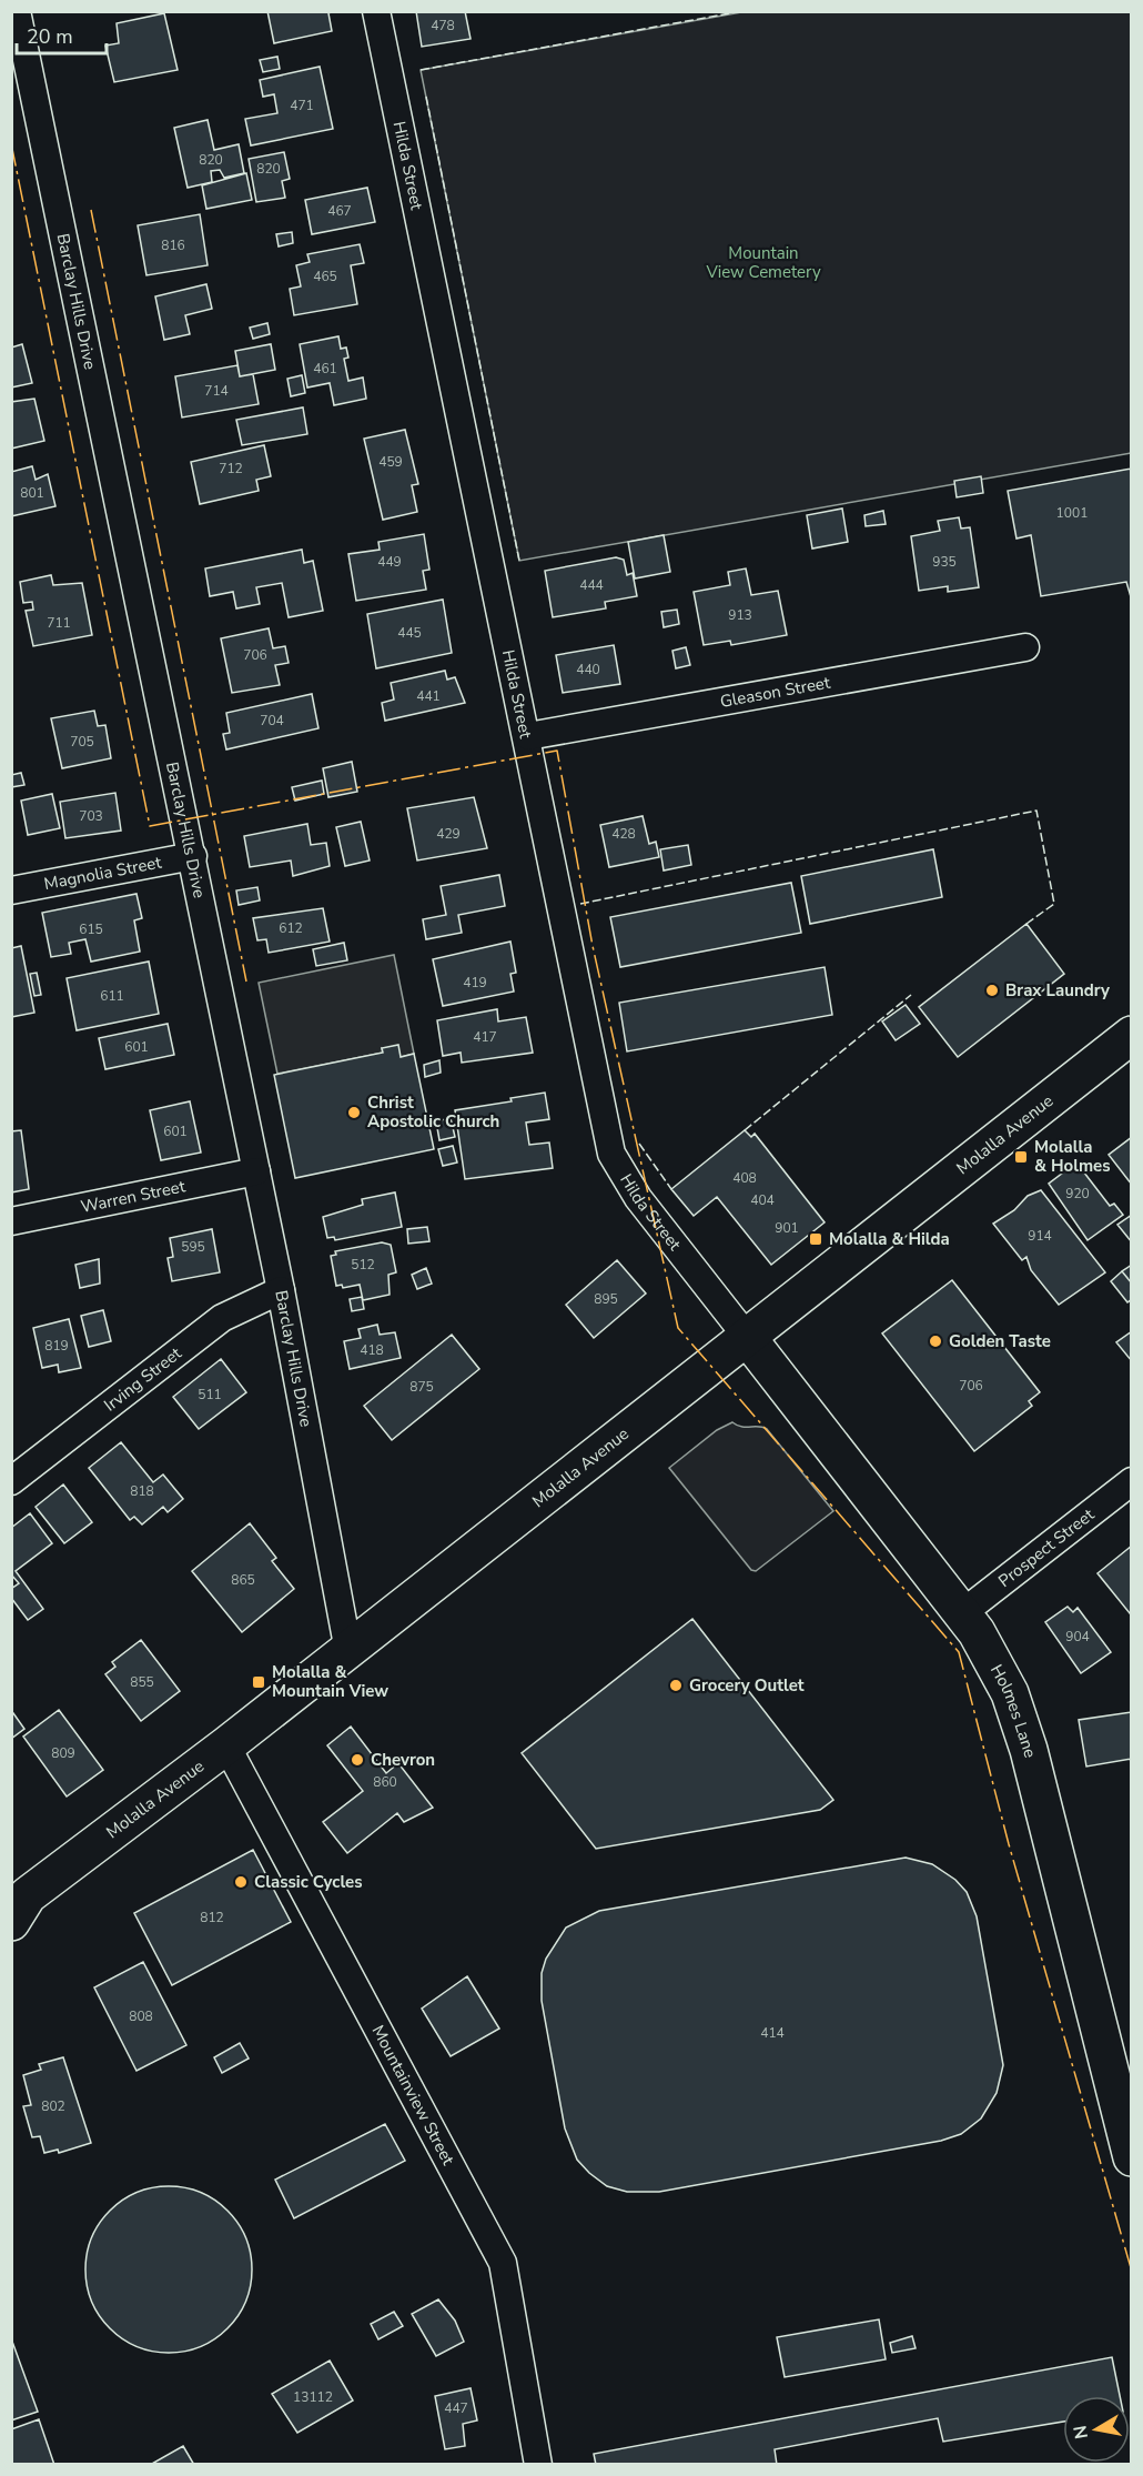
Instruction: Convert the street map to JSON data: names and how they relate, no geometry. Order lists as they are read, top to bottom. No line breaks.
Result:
{"streets":{"main road":["Molalla Avenue","Holmes Lane"],"street":["Hilda Street","Barclay Hills Drive","Gleason Street","Magnolia Street","Warren Street","Irving Street","Prospect Street","Mountainview Street"]},"crossings":[["Hilda Street","Gleason Street"],["Hilda Street","Molalla Avenue"],["Hilda Street","Holmes Lane"],["Barclay Hills Drive","Magnolia Street"],["Barclay Hills Drive","Molalla Avenue"],["Barclay Hills Drive","Warren Street"],["Barclay Hills Drive","Irving Street"],["Molalla Avenue","Holmes Lane"],["Molalla Avenue","Mountainview Street"],["Prospect Street","Holmes Lane"]],"parks":["Mountain View Cemetery"],"places":{"other":["Brax Laundry","Christ Apostolic Church","Golden Taste","Grocery Outlet","Chevron","Classic Cycles"],"transit":["Molalla & Holmes","Molalla & Hilda","Molalla & Mountain View"]},"house_numbers":["478","471","820","820","467","816","465","461","714","459","712","801","1001","449","935","444","913","711","445","706","440","441","704","705","703","429","428","612","615","419","611","417","601","601","408","920","404","901","914","595","512","895","819","418","706","875","511","818","865","904","855","809","860","812","808","414","802","13112","447"],"scale_bar":"20 m","north":"left"}
